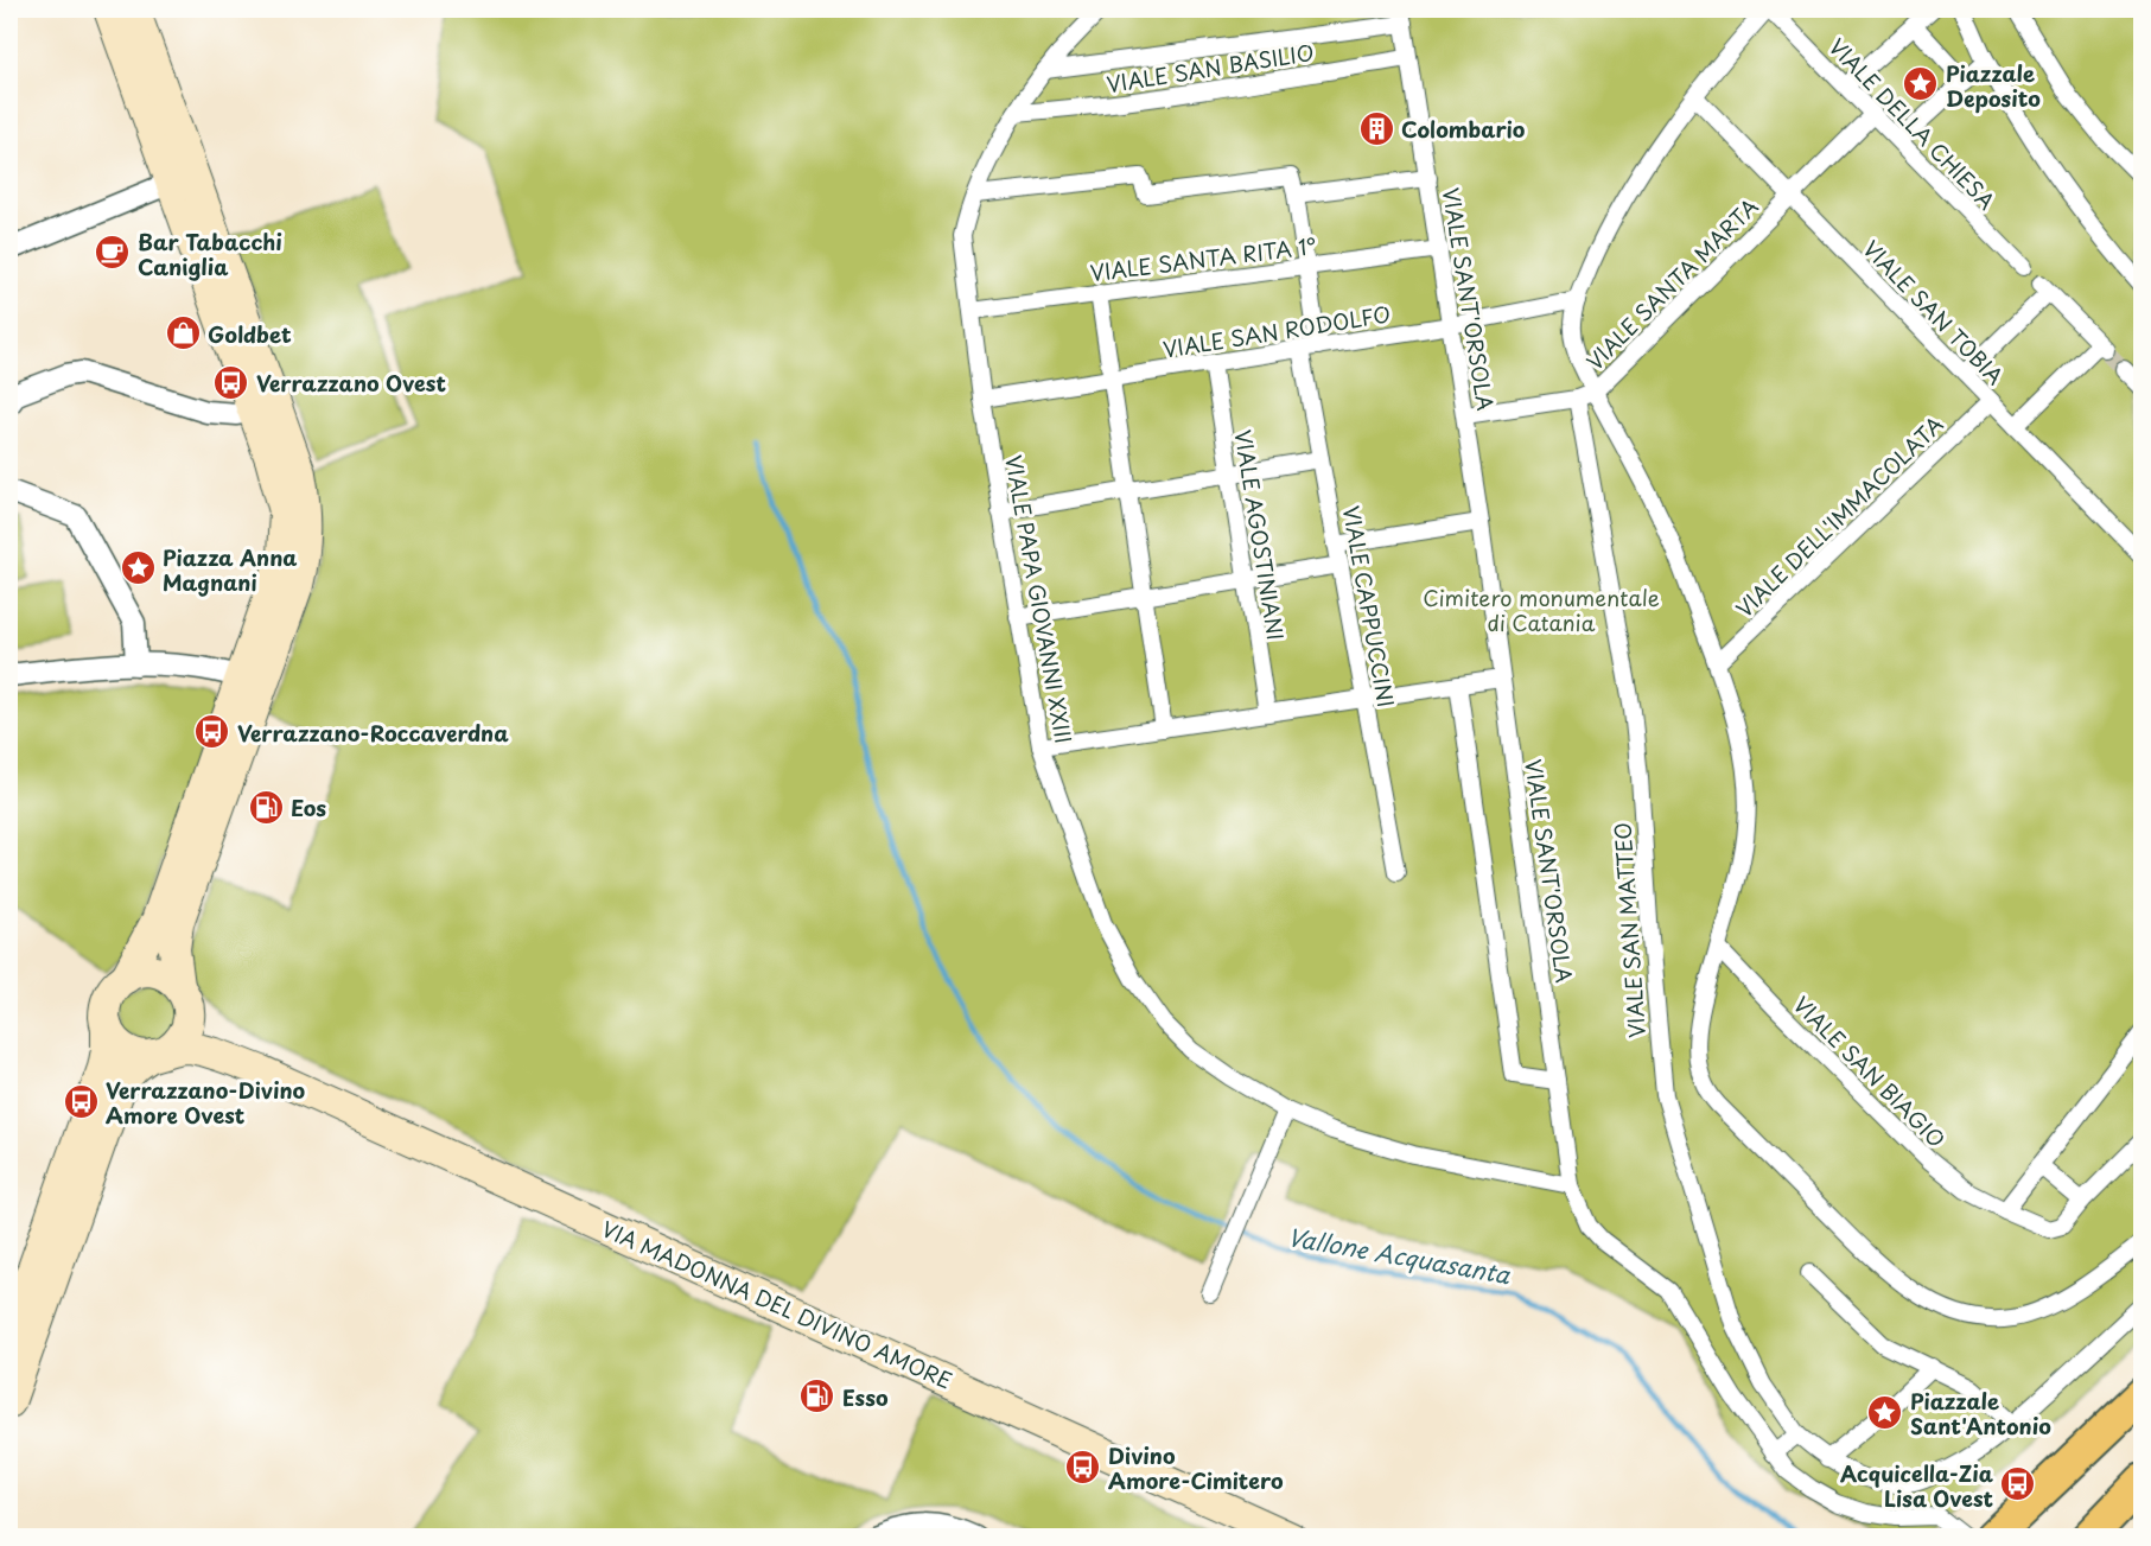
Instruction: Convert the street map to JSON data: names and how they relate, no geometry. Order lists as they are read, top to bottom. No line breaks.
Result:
{"streets":{"main road":["VIA MADONNA DEL DIVINO AMORE"],"street":["VIALE SAN BASILIO","VIALE DELLA CHIESA","VIALE SANTA RITA 1°","VIALE SANTA MARTA","VIALE SANT'ORSOLA","VIALE SAN TOBIA","VIALE SAN RODOLFO","VIALE DELL'IMMACOLATA","VIALE AGOSTINIANI","VIALE PAPA GIOVANNI XXIII","VIALE CAPPUCCINI","VIALE SAN MATTEO","VIALE SAN BIAGIO"]},"crossings":[["VIALE SAN BASILIO","VIALE SANT'ORSOLA"],["VIALE SAN BASILIO","VIALE PAPA GIOVANNI XXIII"],["VIALE DELLA CHIESA","VIALE SANTA MARTA"],["VIALE SANTA RITA 1°","VIALE SANT'ORSOLA"],["VIALE SANTA RITA 1°","VIALE PAPA GIOVANNI XXIII"],["VIALE SANTA MARTA","VIALE SANT'ORSOLA"],["VIALE SANTA MARTA","VIALE SAN TOBIA"],["VIALE SANTA MARTA","VIALE SAN MATTEO"],["VIALE SANT'ORSOLA","VIALE SAN RODOLFO"],["VIALE SANT'ORSOLA","VIALE PAPA GIOVANNI XXIII"],["VIALE SAN TOBIA","VIALE DELL'IMMACOLATA"],["VIALE SAN RODOLFO","VIALE AGOSTINIANI"],["VIALE SAN RODOLFO","VIALE PAPA GIOVANNI XXIII"],["VIALE SAN RODOLFO","VIALE CAPPUCCINI"]],"water":["Vallone Acquasanta"],"parks":["Cimitero monumentale di Catania"],"places":{"place":["Piazzale Deposito","Piazza Anna Magnani","Piazzale Sant'Antonio"],"building":["Colombario"],"cafe":["Bar Tabacchi Caniglia"],"shop":["Goldbet"],"bus stop":["Verrazzano Ovest","Verrazzano-Roccaverdna","Verrazzano-Divino Amore Ovest","Divino Amore-Cimitero","Acquicella-Zia Lisa Ovest"],"fuel station":["Eos","Esso"]}}
